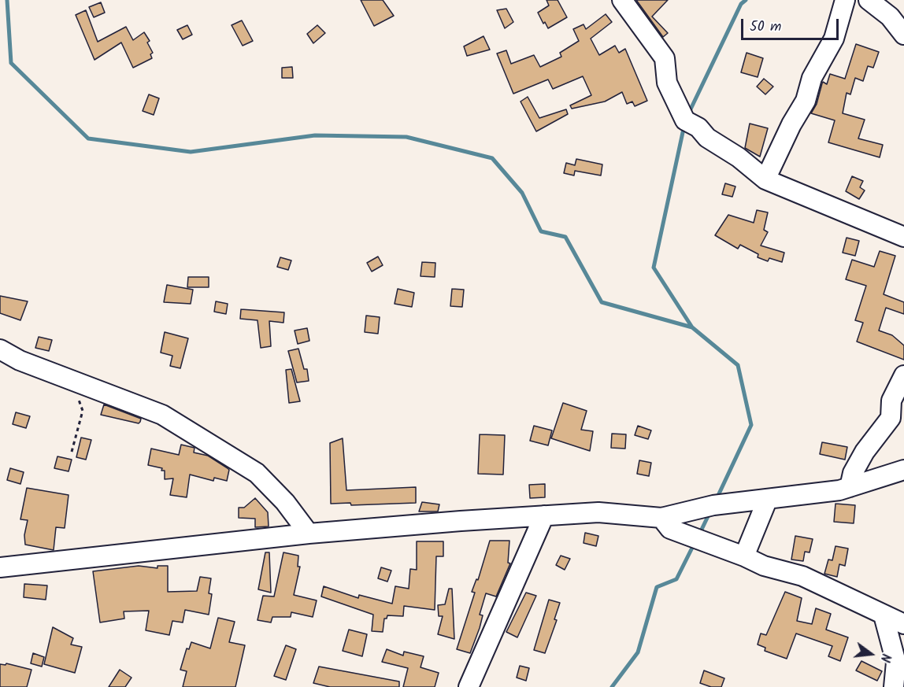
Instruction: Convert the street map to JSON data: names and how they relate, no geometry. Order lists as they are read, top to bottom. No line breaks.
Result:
{"scale_bar":"50 m","north":"right"}
